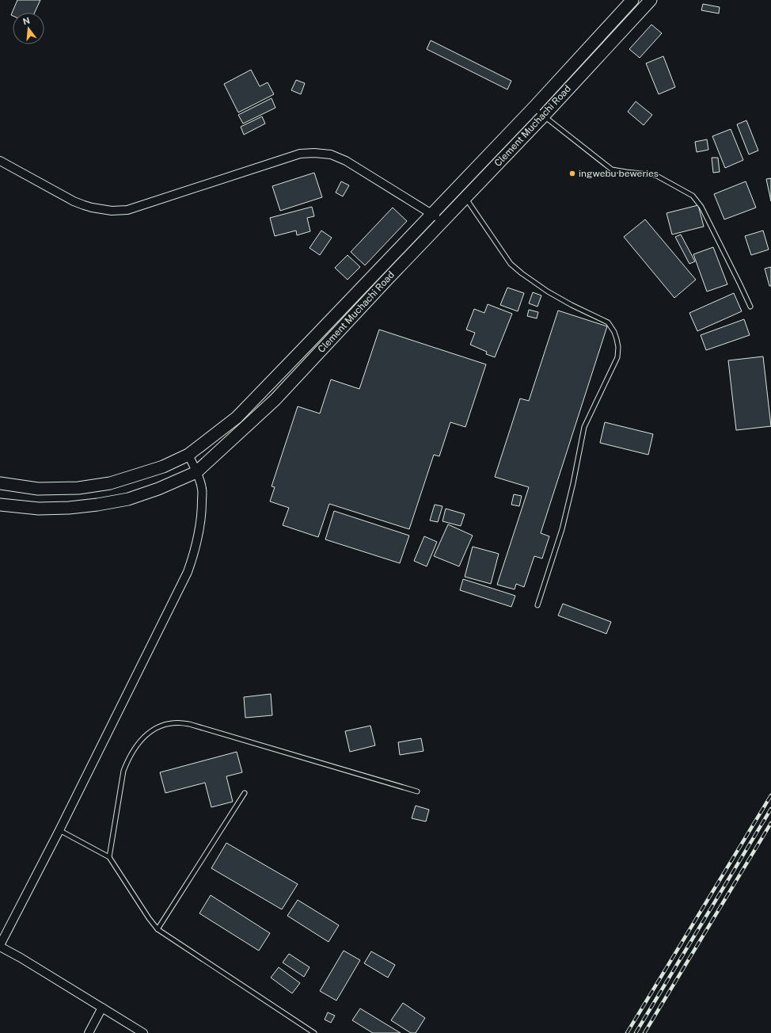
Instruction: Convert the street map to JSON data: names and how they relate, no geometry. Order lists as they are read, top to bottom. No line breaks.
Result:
{"streets":{"main road":["Clement Muchachi Road"]},"places":["ingwebu beweries"],"north":"top"}
